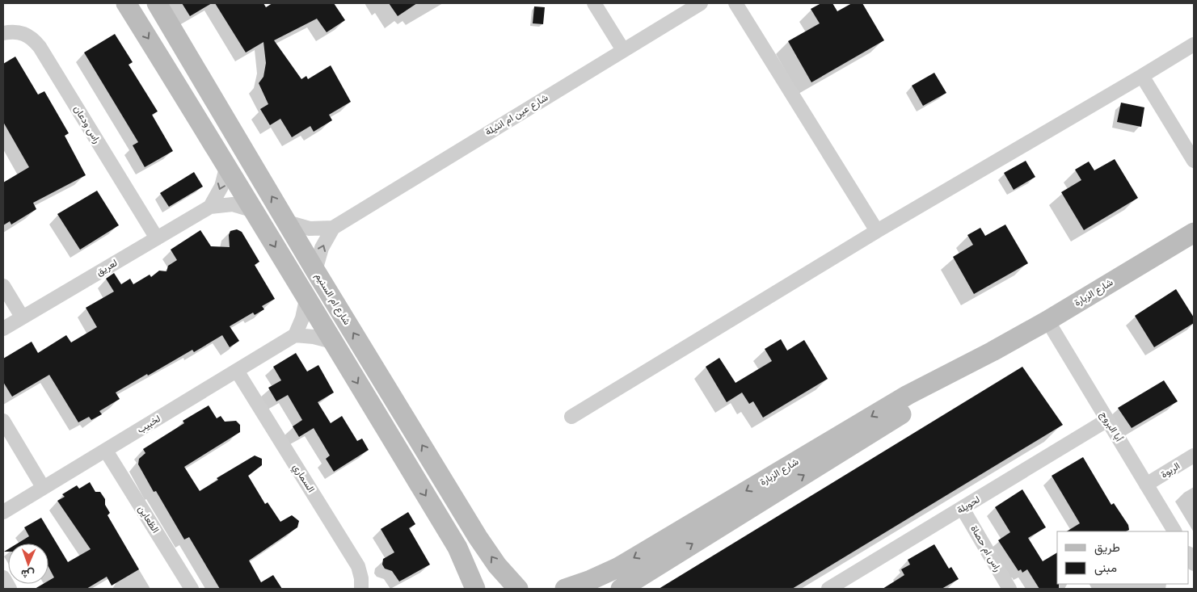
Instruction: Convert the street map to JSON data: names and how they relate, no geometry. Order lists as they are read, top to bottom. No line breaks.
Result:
{"streets":{"main road":["شارع الزبارة","شارع ام السنيم"],"street":["شارع عين ام انثيلة","راس ودعان","لعريق","لخبيب","أبا البروج","الربوة","السماري","لحويلة","الظعاين","راس ام حصاة"]},"crossings":[["شارع عين ام انثيلة","شارع ام السنيم"],["راس ودعان","لعريق"],["شارع الزبارة","أبا البروج"],["لخبيب","السماري"],["لخبيب","الظعاين"],["أبا البروج","الربوة"],["أبا البروج","لحويلة"],["لحويلة","راس ام حصاة"]],"legend":["طريق","مبنى"],"north":"bottom"}
